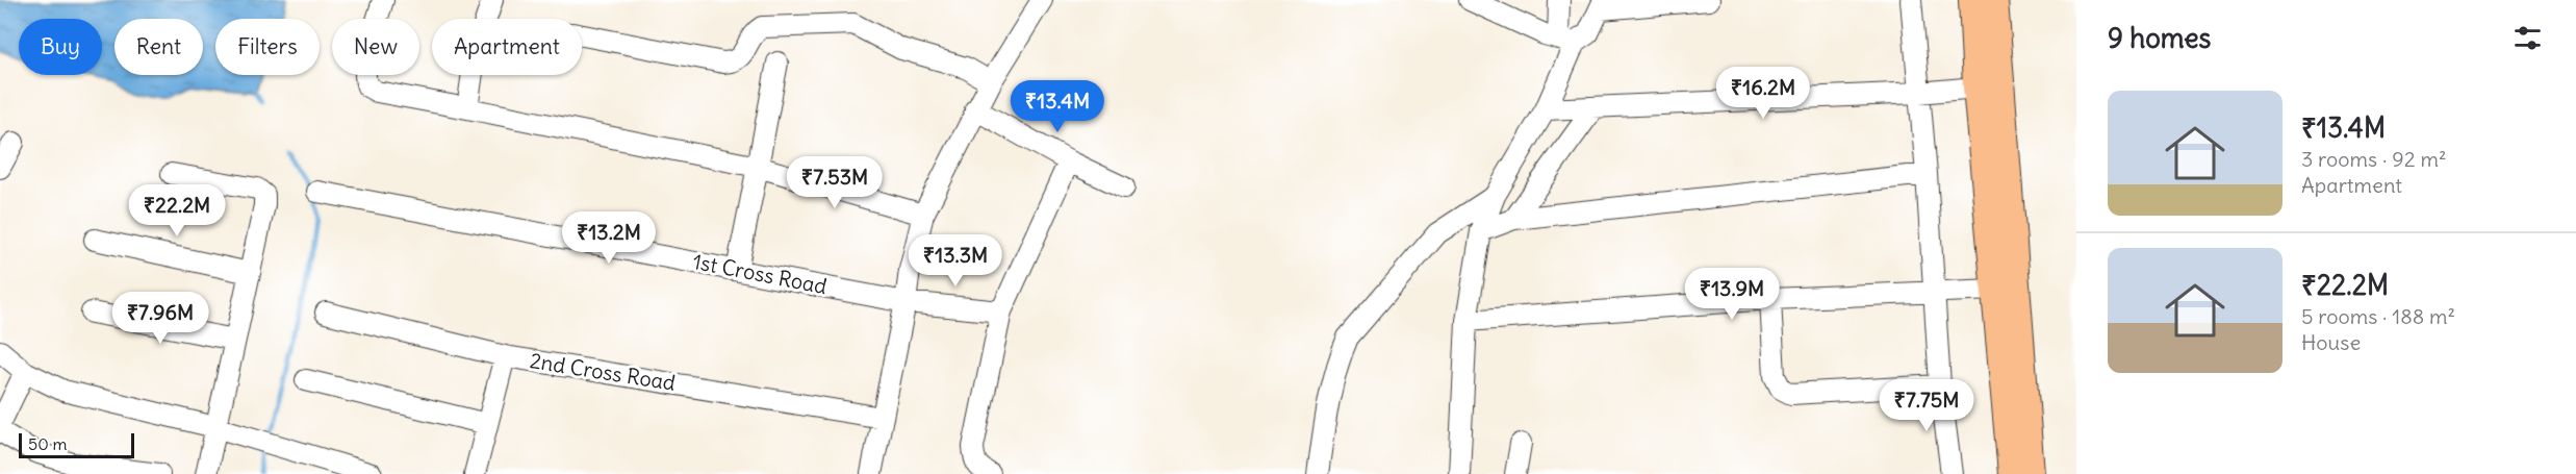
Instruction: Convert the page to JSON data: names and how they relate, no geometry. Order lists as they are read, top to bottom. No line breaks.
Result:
{"streets":{"street":["1st Cross Road","2nd Cross Road"]},"scale_bar":"50 m","page":{"heading":"9 homes","chip":["Buy","Rent","Filters","New","Apartment"],"price":["₹16.2M","₹13.4M","₹7.53M","₹22.2M","₹13.2M","₹13.3M","₹13.9M","₹7.96M","₹7.75M"],"list":[{"name":"₹13.4M","note":"3 rooms · 92 m² · Apartment"},{"name":"₹22.2M","note":"5 rooms · 188 m² · House"}],"scale":"50 m"}}
